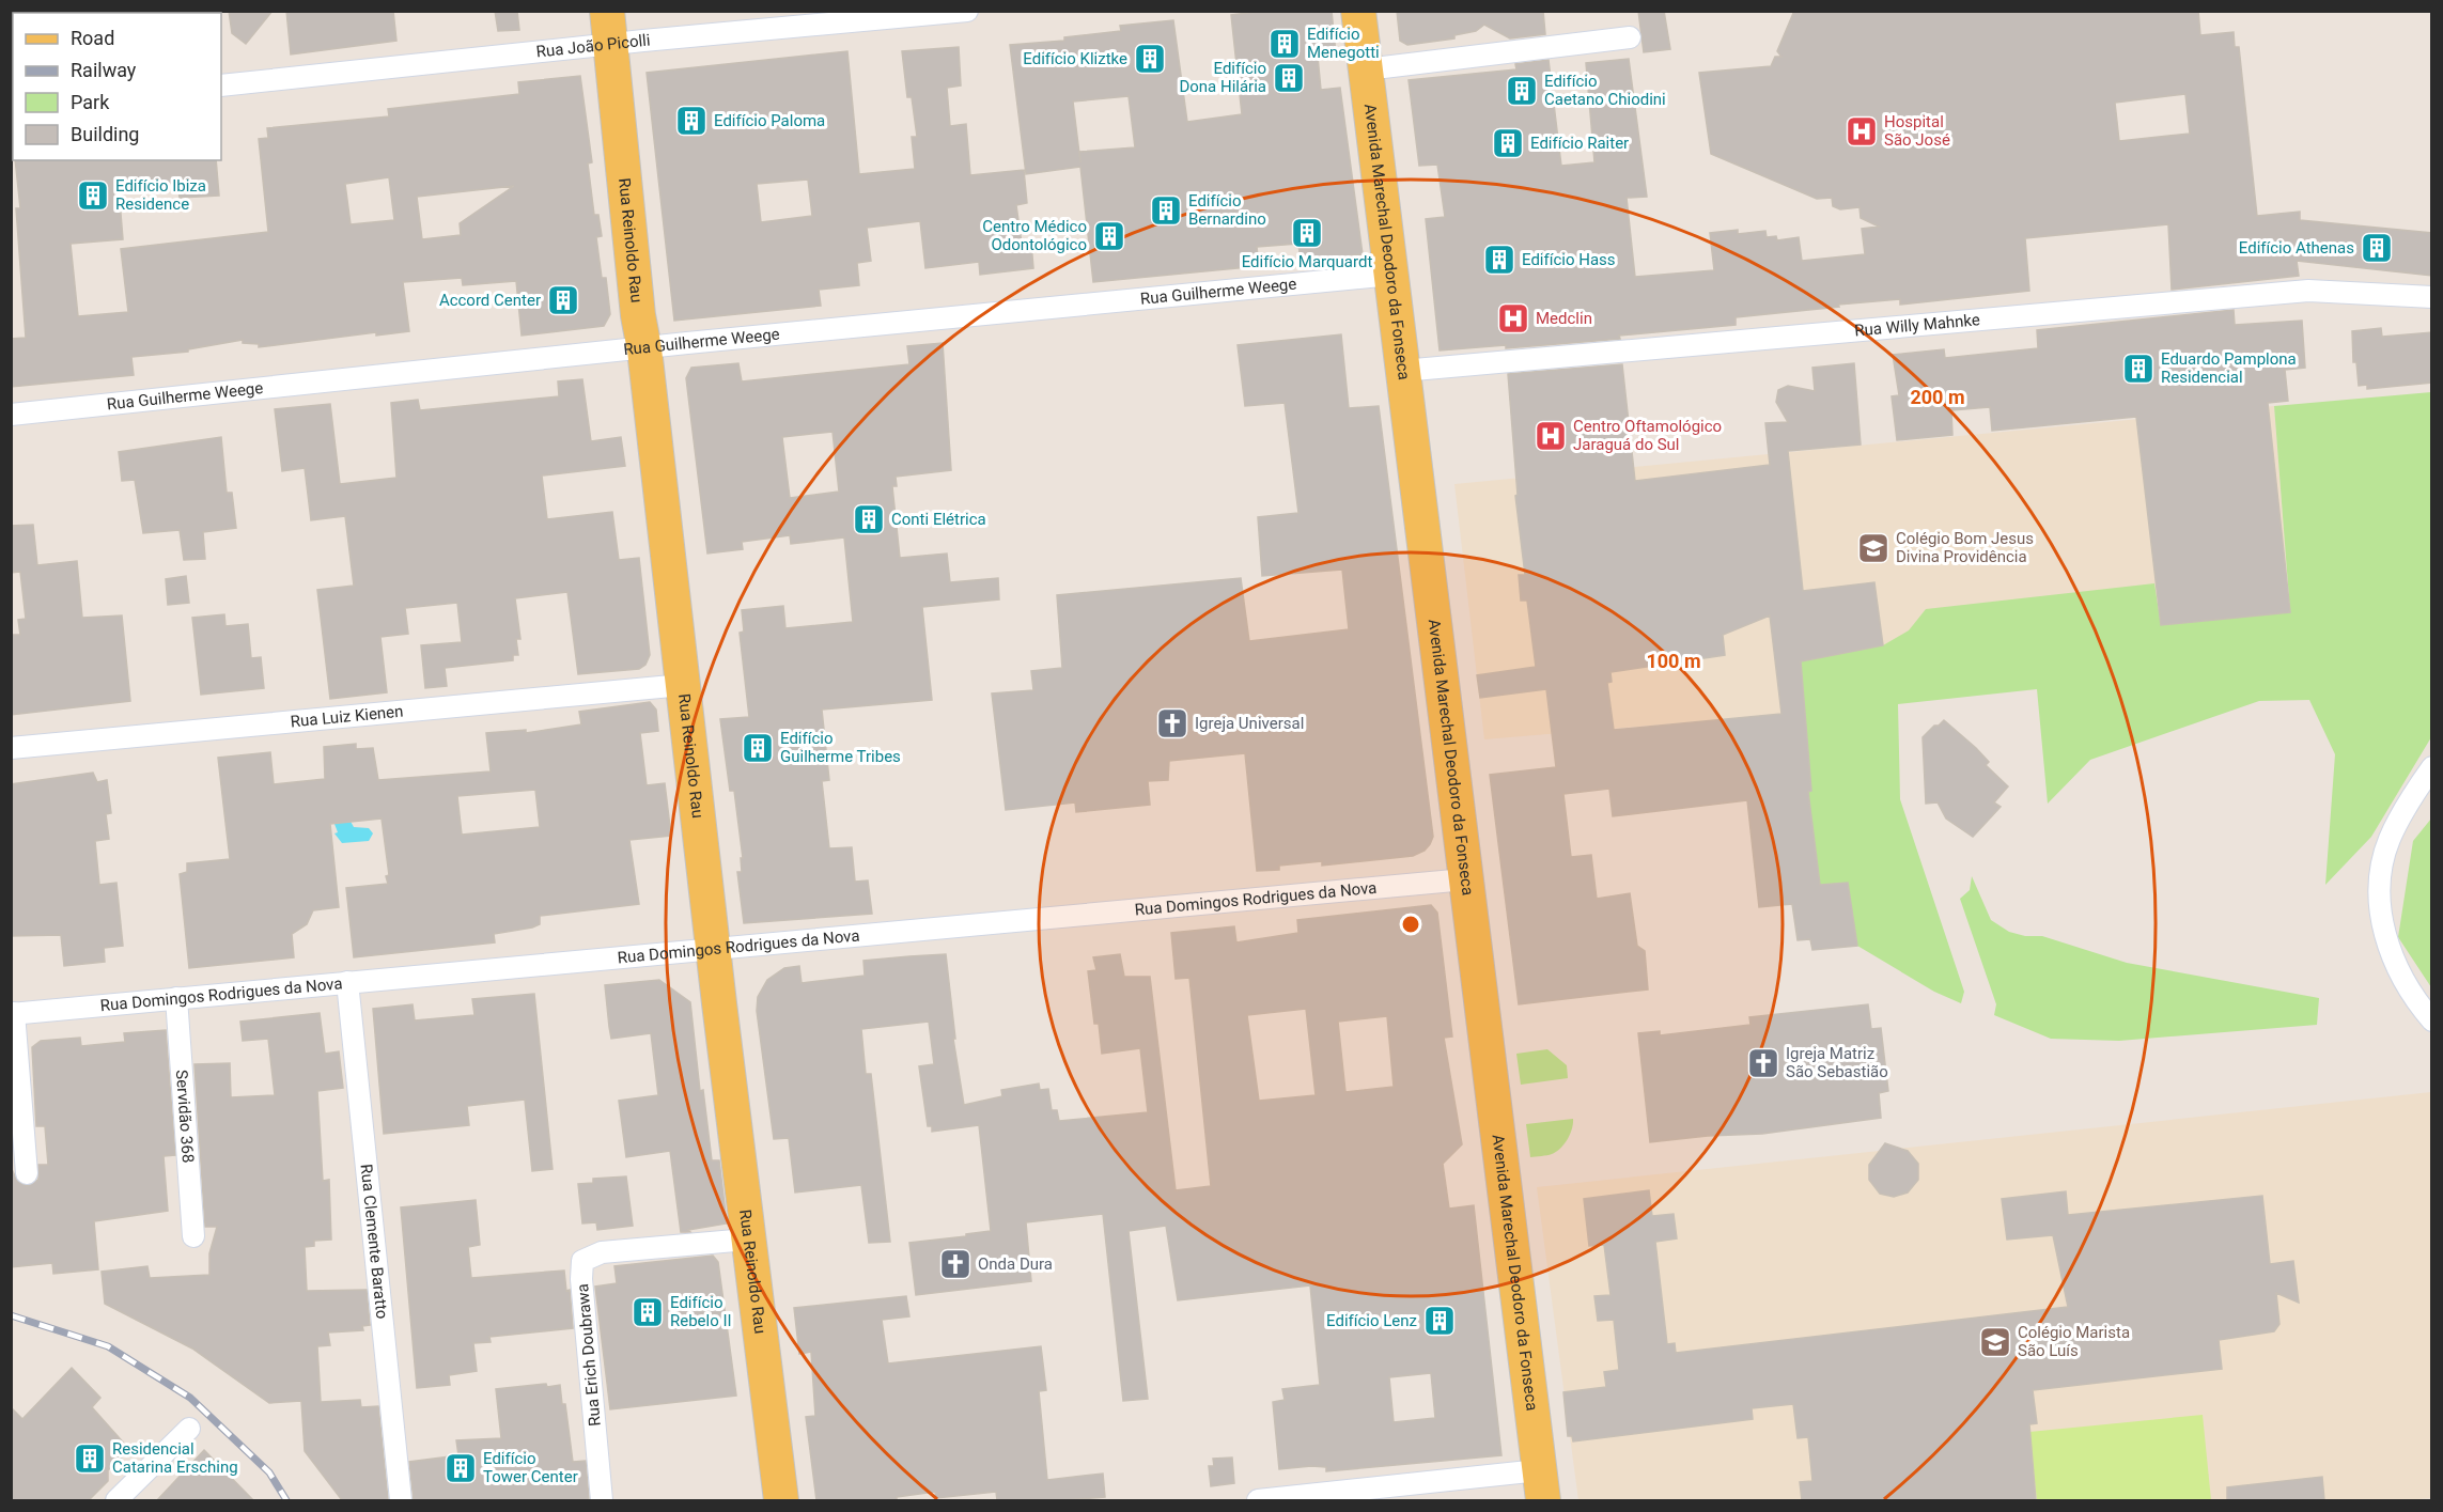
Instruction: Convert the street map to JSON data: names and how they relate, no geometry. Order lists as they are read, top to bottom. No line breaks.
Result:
{"streets":{"main road":["Rua Reinoldo Rau","Avenida Marechal Deodoro da Fonseca"],"street":["Rua João Picolli","Rua Guilherme Weege","Rua Willy Mahnke","Rua Luiz Kienen","Rua Domingos Rodrigues da Nova","Servidão 368","Rua Clemente Baratto","Rua Erich Doubrawa"]},"crossings":[["Rua João Picolli","Rua Reinoldo Rau"],["Rua Reinoldo Rau","Rua Guilherme Weege"],["Rua Reinoldo Rau","Rua Luiz Kienen"],["Rua Reinoldo Rau","Rua Domingos Rodrigues da Nova"],["Rua Reinoldo Rau","Rua Erich Doubrawa"],["Avenida Marechal Deodoro da Fonseca","Rua Guilherme Weege"],["Avenida Marechal Deodoro da Fonseca","Rua Willy Mahnke"],["Avenida Marechal Deodoro da Fonseca","Rua Domingos Rodrigues da Nova"],["Rua Domingos Rodrigues da Nova","Servidão 368"],["Rua Domingos Rodrigues da Nova","Rua Clemente Baratto"]],"places":{"building":["Edifício Menegotti","Edifício Kliztke","Edifício Dona Hilária","Edifício Caetano Chiodini","Edifício Paloma","Edifício Raiter","Edifício Ibiza Residence","Edifício Bernardino","Edifício Marquardt","Centro Médico Odontológico","Edifício Athenas","Edifício Hass","Accord Center","Eduardo Pamplona Residencial","Conti Elétrica","Edifício Guilherme Tribes","Edifício Rebelo II","Edifício Lenz","Residencial Catarina Ersching","Edifício Tower Center"],"hospital":["Hospital São José","Medclin","Centro Oftamológico Jaraguá do Sul"],"school or university":["Colégio Bom Jesus Divina Providência","Colégio Marista São Luís"],"church":["Igreja Universal","Igreja Matriz São Sebastião","Onda Dura"]},"legend":["Road","Railway","Park","Building"],"rings":["200 m","100 m"]}
